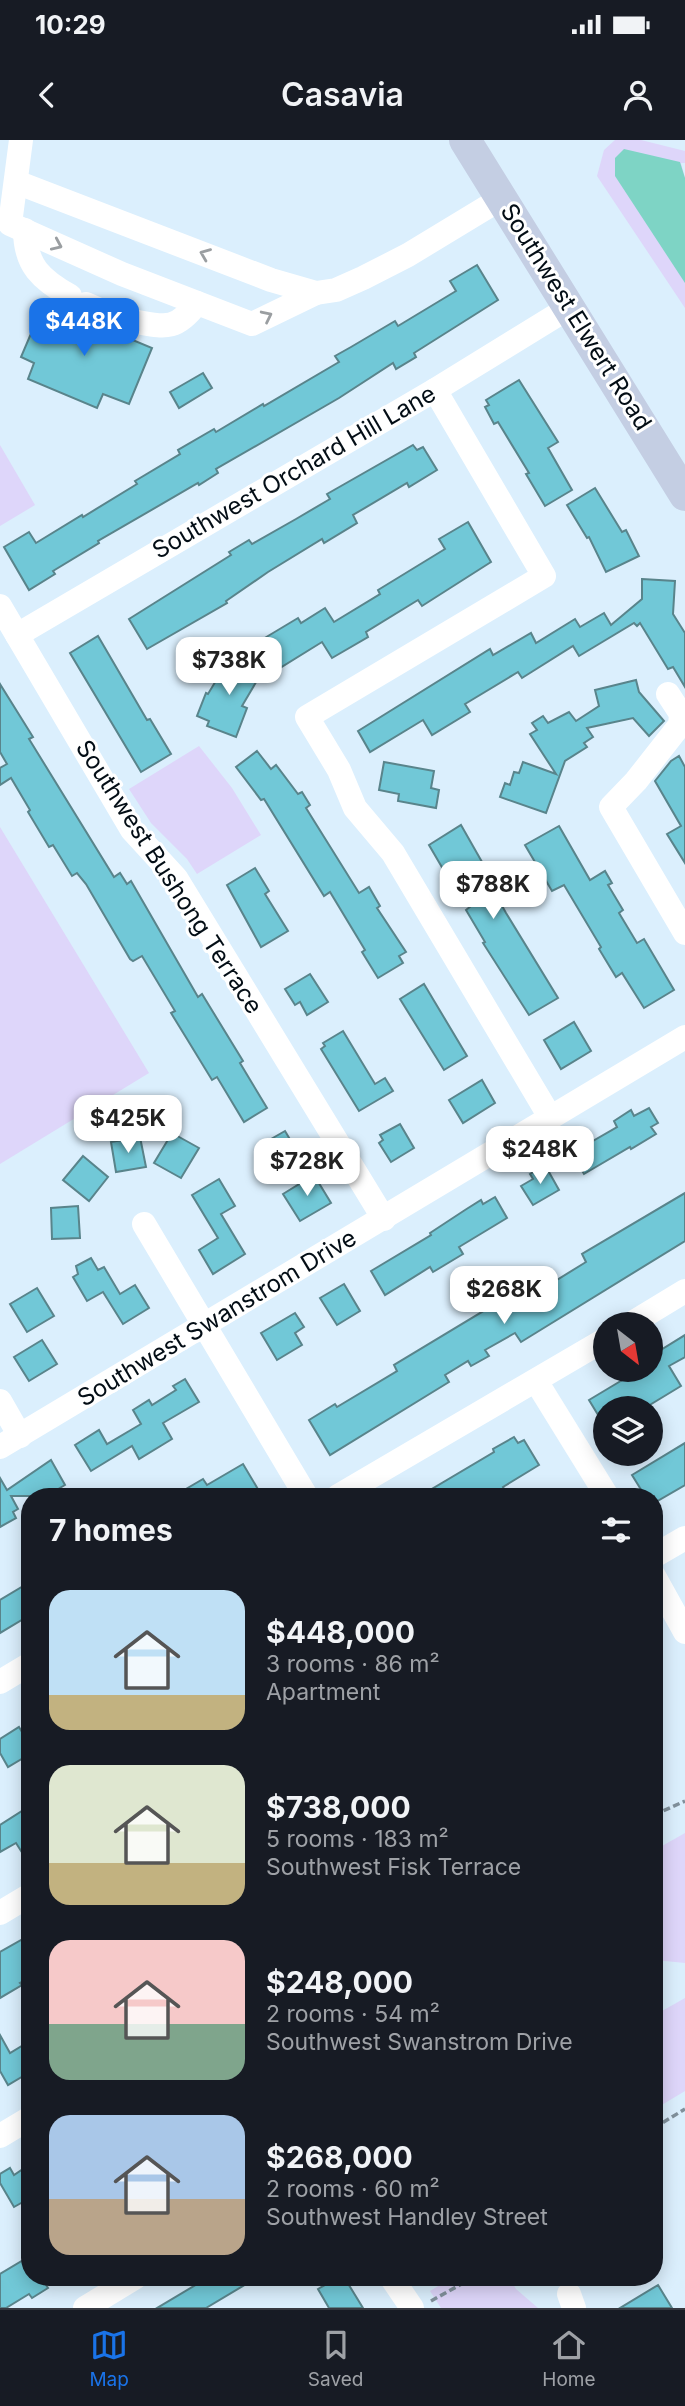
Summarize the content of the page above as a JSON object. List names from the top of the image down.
{
  "streets": {
    "main road": ["Southwest Elwert Road"],
    "street": ["Southwest Orchard Hill Lane", "Southwest Bushong Terrace", "Southwest Swanstrom Drive"]
  },
  "crossings": [
    ["Southwest Elwert Road", "Southwest Orchard Hill Lane"],
    ["Southwest Orchard Hill Lane", "Southwest Bushong Terrace"],
    ["Southwest Bushong Terrace", "Southwest Swanstrom Drive"]
  ],
  "north": "bottom right",
  "page": {
    "status": "10:29",
    "header": "Casavia",
    "price": [
      "$448K",
      "$738K",
      "$788K",
      "$425K",
      "$248K",
      "$728K",
      "$268K"
    ],
    "heading": "7 homes",
    "list": [
      {
        "name": "$448,000",
        "note": "3 rooms · 86 m² · Apartment"
      },
      {
        "name": "$738,000",
        "note": "5 rooms · 183 m² · Southwest Fisk Terrace"
      },
      {
        "name": "$248,000",
        "note": "2 rooms · 54 m² · Southwest Swanstrom Drive"
      },
      {
        "name": "$268,000",
        "note": "2 rooms · 60 m² · Southwest Handley Street"
      }
    ],
    "tabs": ["Map", "Saved", "Home"]
  }
}
